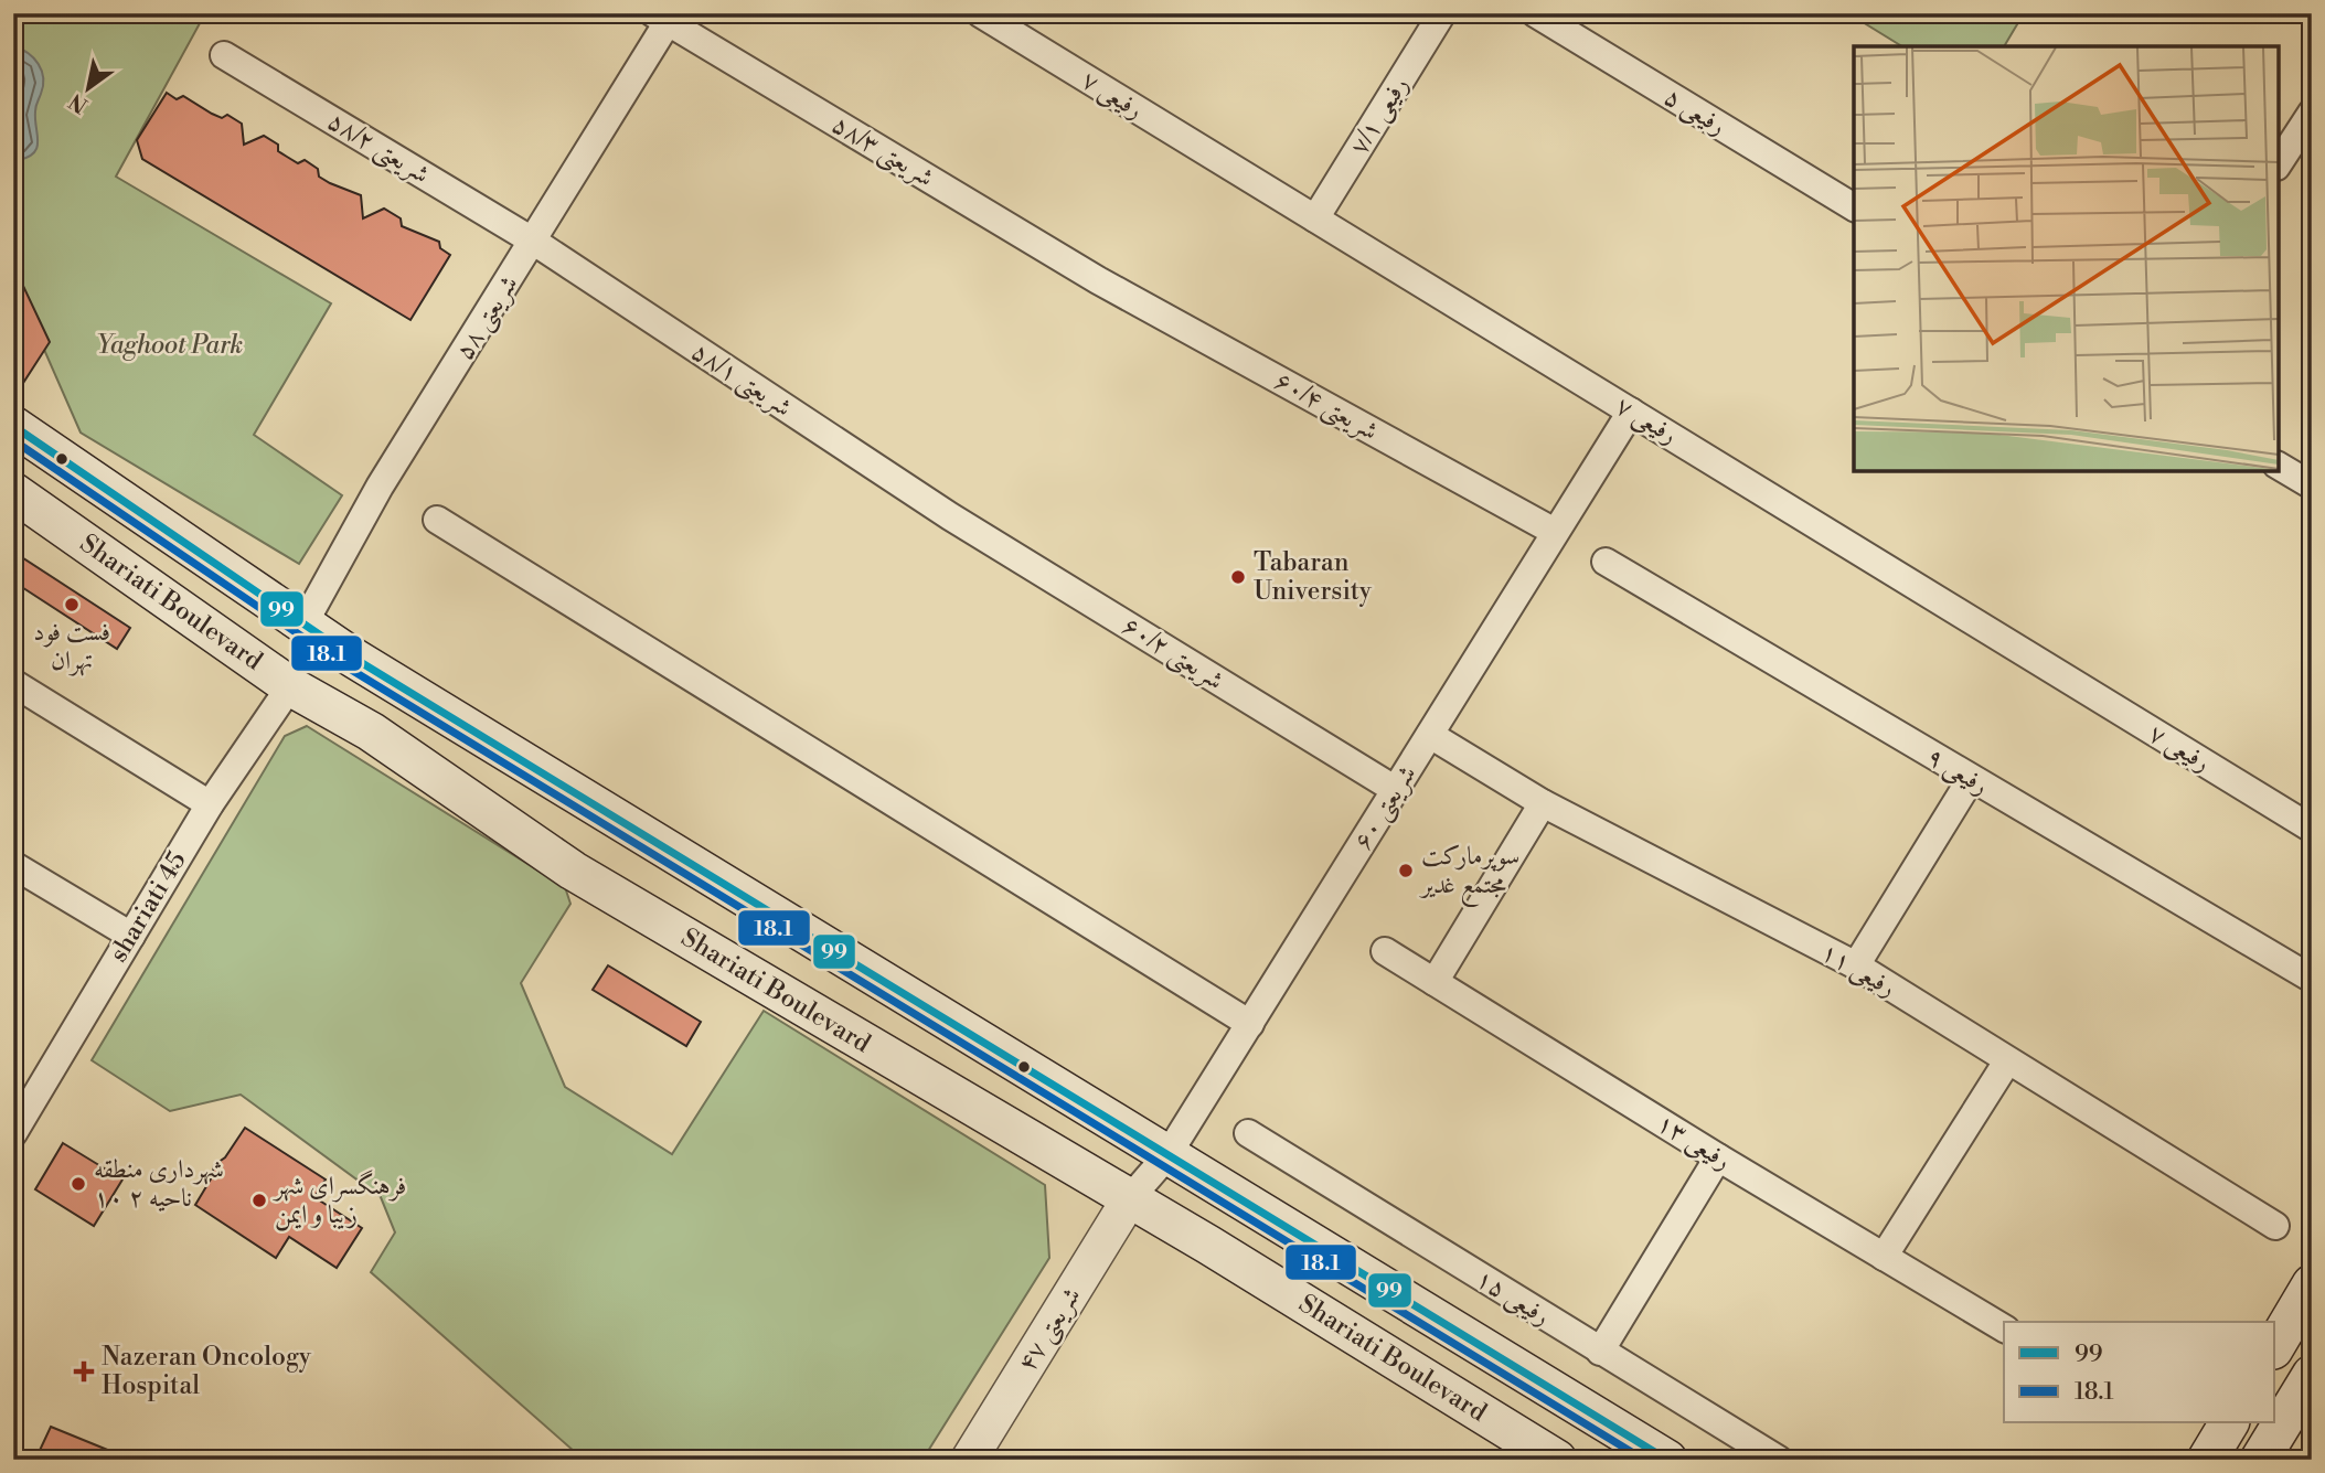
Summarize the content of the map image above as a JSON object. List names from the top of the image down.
{
  "streets": {
    "main road": ["Shariati Boulevard"],
    "street": [
      "رفیعی ۷",
      "رفیعی ۵",
      "رفیعی ۷/۱",
      "شریعتی ۵۸/۲",
      "شریعتی ۵۸/۳",
      "شریعتی ۵۸",
      "شریعتی ۵۸/۱",
      "شریعتی ۶۰/۴",
      "شریعتی ۶۰/۲",
      "رفیعی ۹",
      "شریعتی ۶۰",
      "shariati 45",
      "رفیعی ۱۱",
      "رفیعی ۱۳",
      "رفیعی ۱۵",
      "شریعتی ۴۷"
    ]
  },
  "crossings": [
    ["رفیعی ۷", "رفیعی ۷/۱"],
    ["رفیعی ۷", "شریعتی ۶۰"],
    ["شریعتی ۵۸/۲", "شریعتی ۵۸"],
    ["شریعتی ۵۸/۲", "شریعتی ۵۸/۱"],
    ["شریعتی ۵۸/۳", "شریعتی ۵۸"],
    ["شریعتی ۵۸/۳", "شریعتی ۶۰/۴"],
    ["شریعتی ۵۸", "شریعتی ۵۸/۱"],
    ["شریعتی ۵۸/۱", "شریعتی ۶۰/۲"],
    ["شریعتی ۶۰/۴", "شریعتی ۶۰"],
    ["Shariati Boulevard", "شریعتی ۶۰"],
    ["Shariati Boulevard", "shariati 45"],
    ["Shariati Boulevard", "شریعتی ۴۷"],
    ["شریعتی ۶۰/۲", "شریعتی ۶۰"],
    ["شریعتی ۶۰", "رفیعی ۱۱"],
    ["شریعتی ۶۰", "شریعتی ۴۷"]
  ],
  "parks": ["Yaghoot Park"],
  "places": {
    "other": [
      "Tabaran University",
      "فست فود تهران",
      "سوپرمارکت مجتمع غدیر",
      "شهرداری منطقه ۱۰ ناحیه ۲",
      "فرهنگسرای شهر زیبا و ایمن"
    ],
    "health": ["Nazeran Oncology Hospital"]
  },
  "lines": ["transit line 99", "transit line 18.1"],
  "legend": ["99", "18.1"],
  "north": "bottom left"
}
